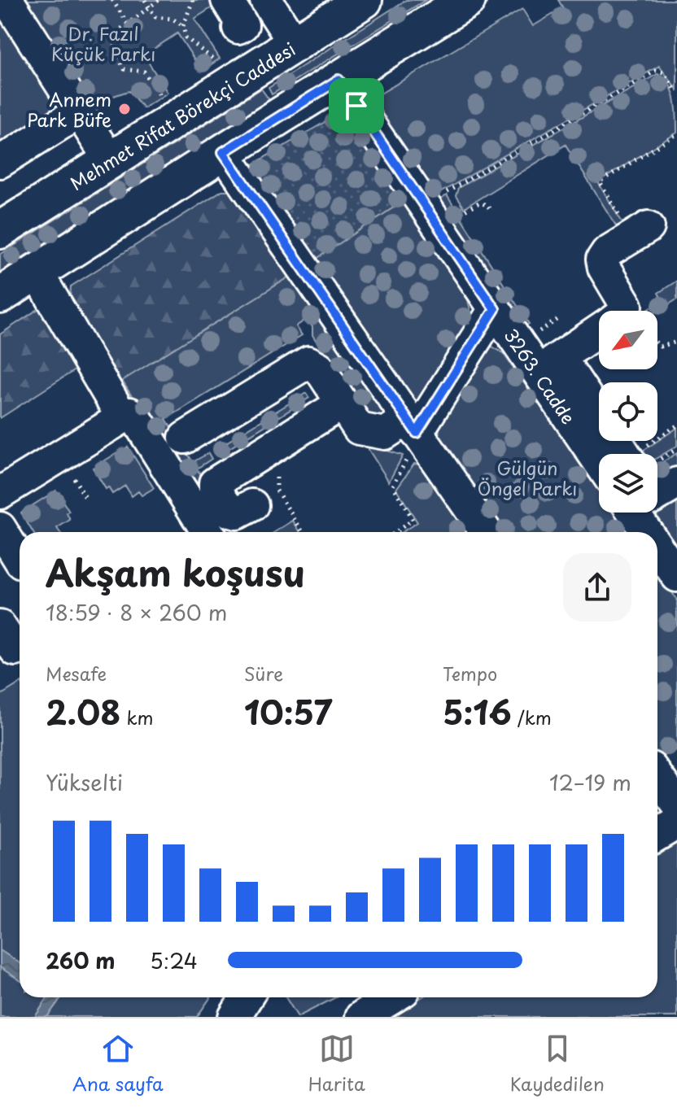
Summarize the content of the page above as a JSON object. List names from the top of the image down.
{
  "streets": {
    "main road": ["Mehmet Rifat Börekçi Caddesi"],
    "street": ["3263. Cadde"]
  },
  "parks": ["Dr. Fazıl Küçük Parkı", "Gülgün Öngel Parkı"],
  "places": ["Annem Park Büfe"],
  "north": "bottom left",
  "page": {
    "heading": ["Akşam koşusu", "18:59 · 8 × 260 m"],
    "stats": [
      ["Mesafe", "2.08 km"],
      ["Süre", "10:57"],
      ["Tempo", "5:16 /km"]
    ],
    "chart": ["Yükselti", "12–19 m"],
    "list": [
      {
        "name": "260 m",
        "note": "5:24"
      }
    ],
    "tabs": ["Ana sayfa", "Harita", "Kaydedilen"]
  }
}
